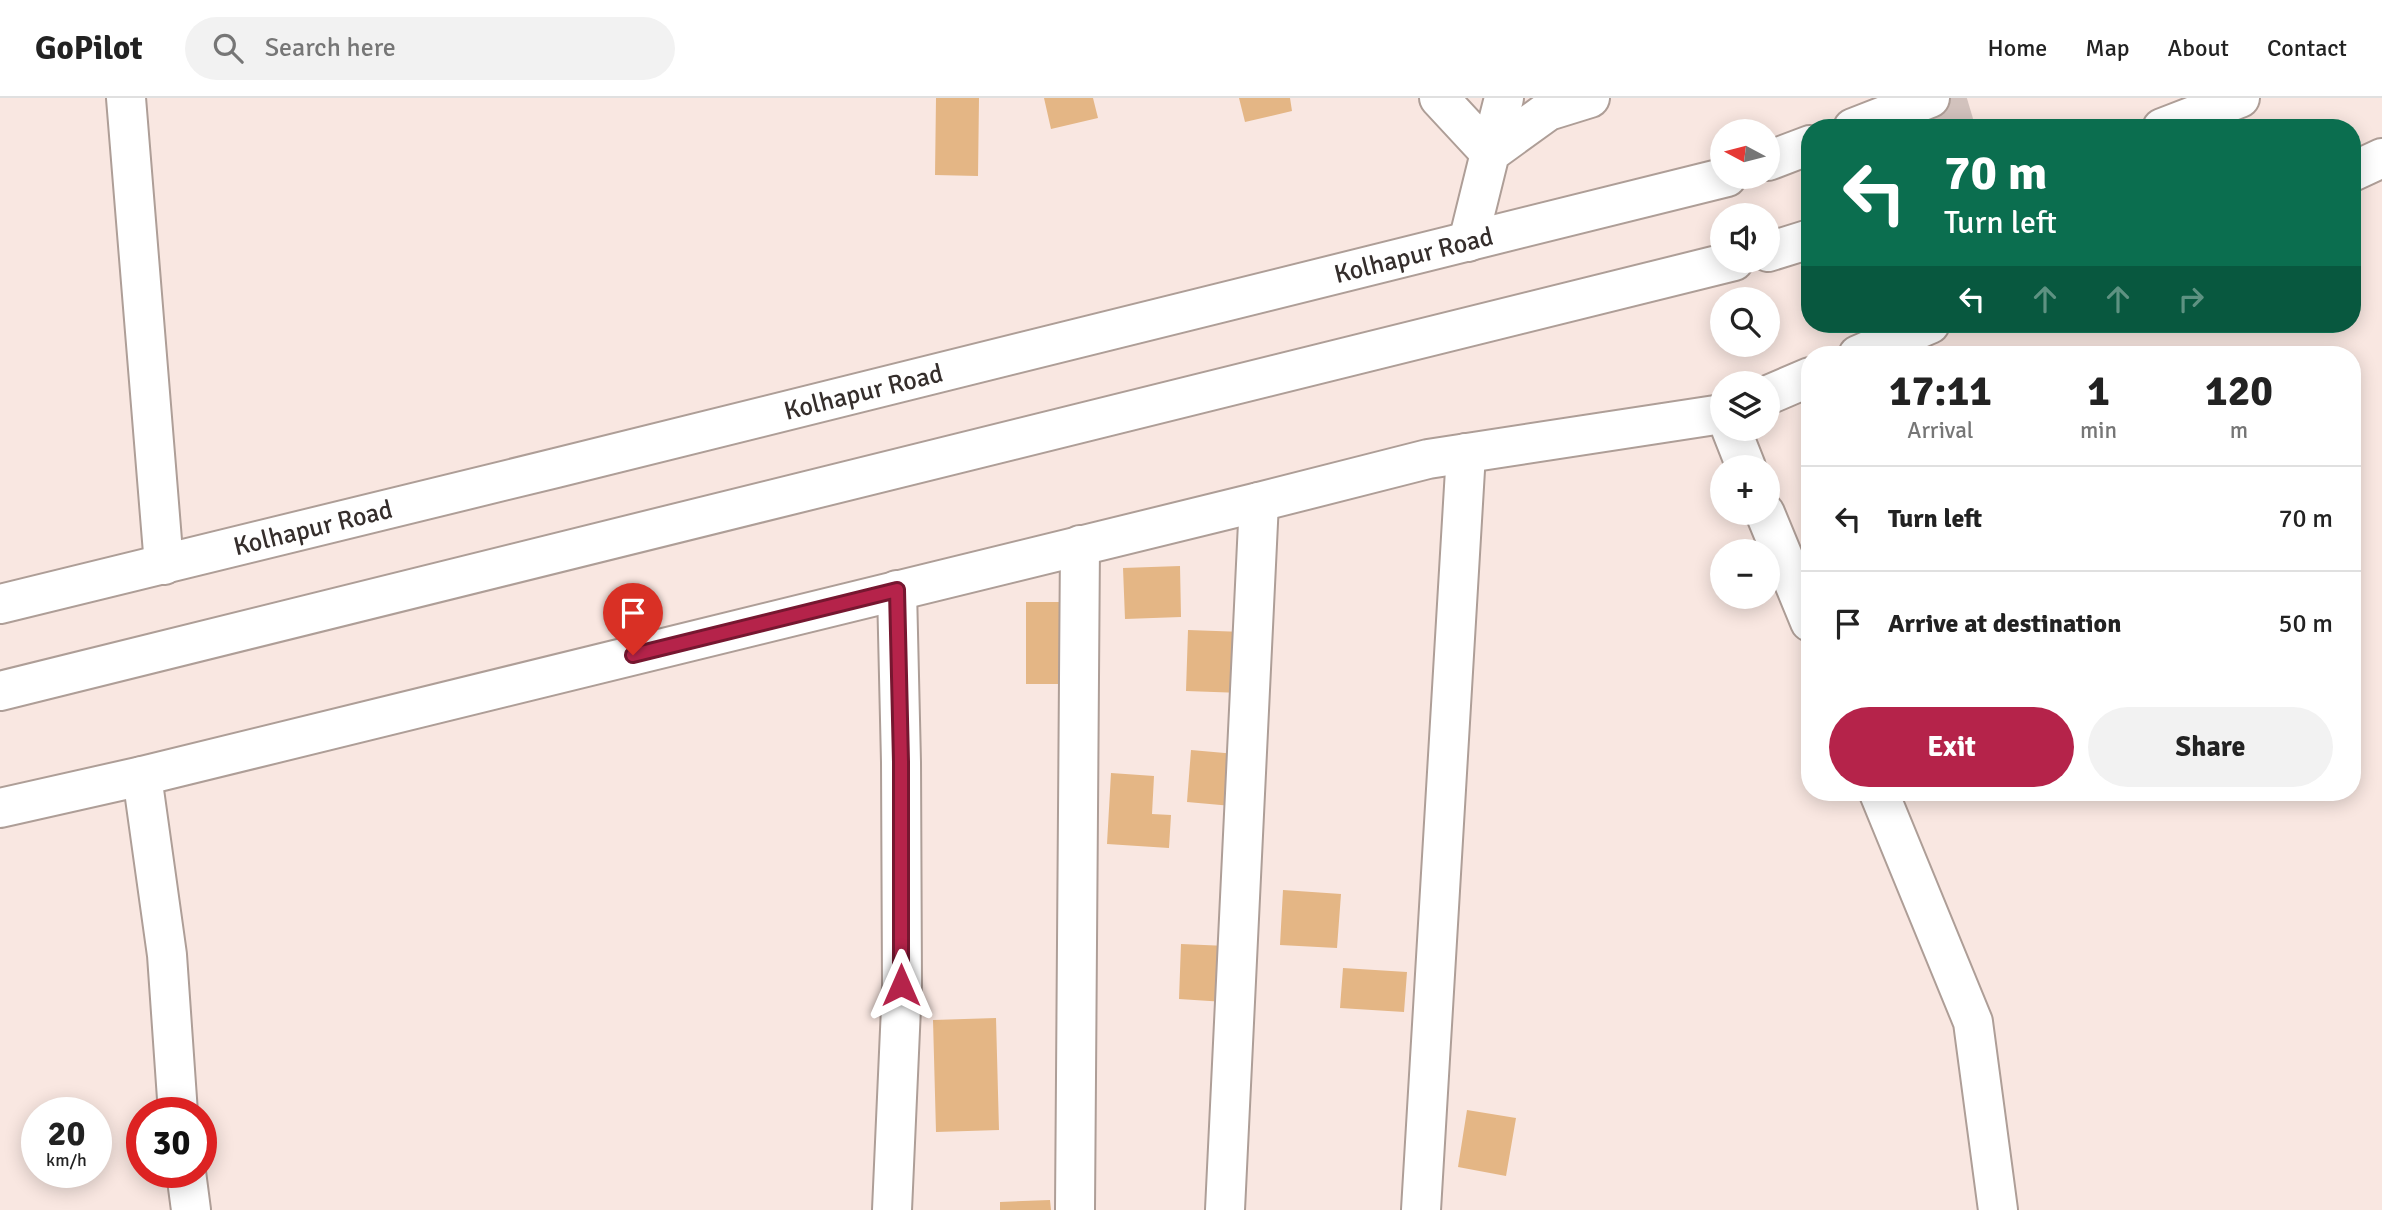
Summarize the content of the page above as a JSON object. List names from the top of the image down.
{
  "streets": {
    "main road": ["Kolhapur Road"]
  },
  "north": "left",
  "page": {
    "header": "GoPilot",
    "search": "Search here",
    "nav": [
      "Home",
      "Map",
      "About",
      "Contact"
    ],
    "map_buttons": ["+", "−"],
    "turn": ["70 m", "Turn left"],
    "eta": [
      "17:11",
      "Arrival",
      "1",
      "min",
      "120",
      "m"
    ],
    "list": [
      {
        "name": "Turn left",
        "value": "70 m"
      },
      {
        "name": "Arrive at destination",
        "value": "50 m"
      }
    ],
    "buttons": ["Exit", "Share"],
    "speed": "20 km/h",
    "limit": "30"
  }
}
